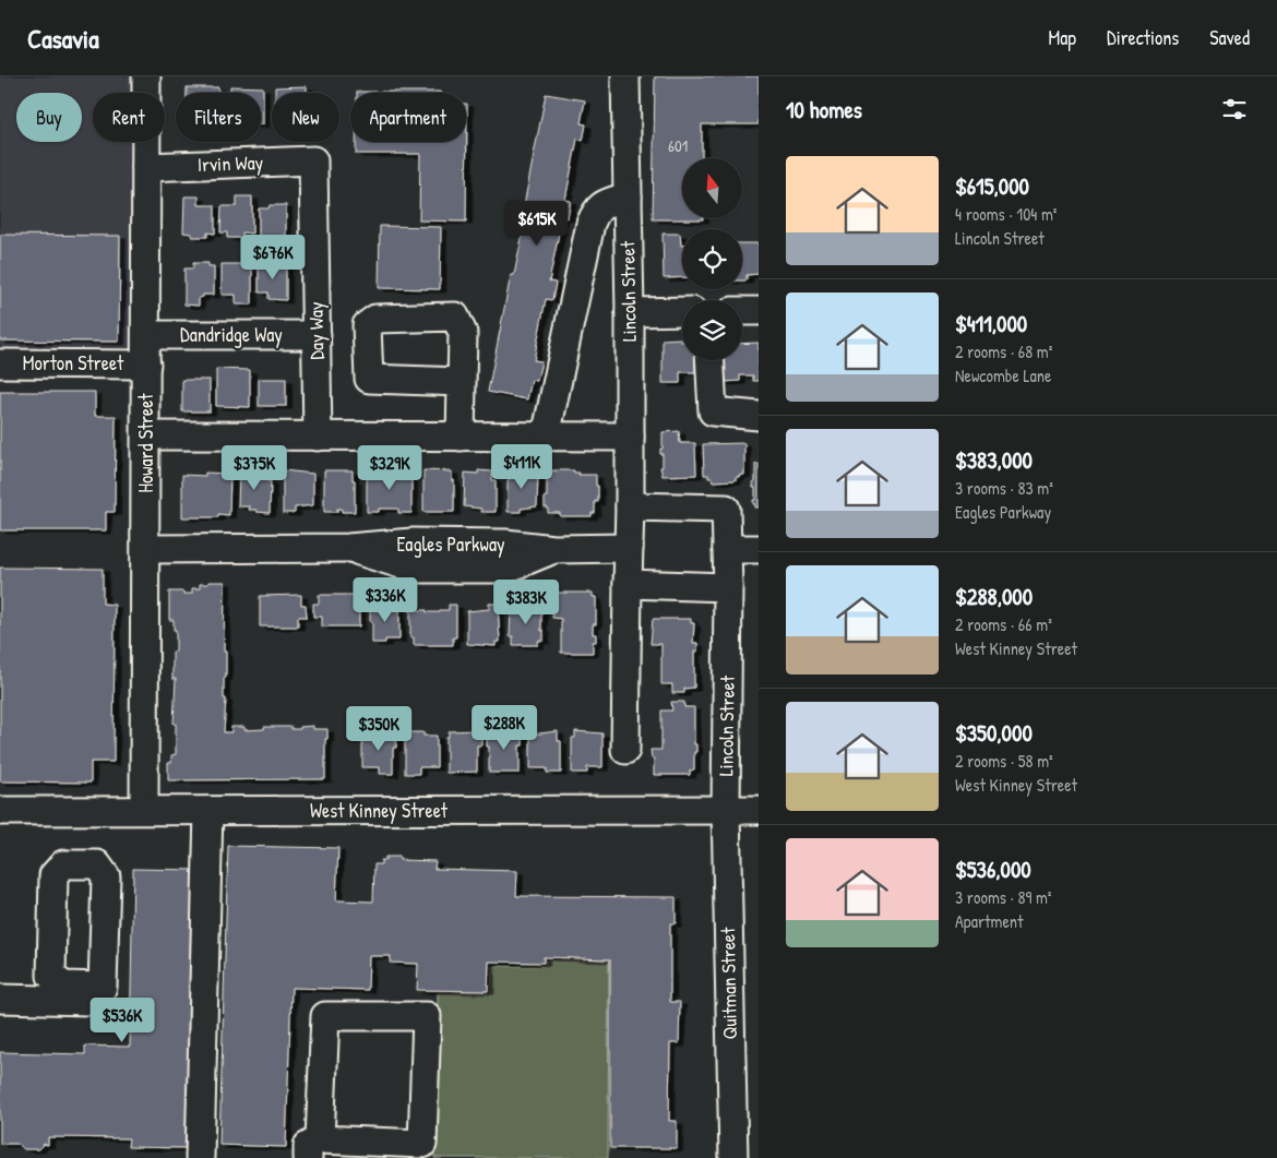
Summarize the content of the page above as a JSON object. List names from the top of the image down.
{
  "streets": {
    "street": [
      "Irvin Way",
      "Lincoln Street",
      "Day Way",
      "Dandridge Way",
      "Morton Street",
      "Howard Street",
      "Eagles Parkway",
      "West Kinney Street",
      "Quitman Street"
    ]
  },
  "crossings": [
    ["Irvin Way", "Day Way"],
    ["Irvin Way", "Howard Street"],
    ["Lincoln Street", "Eagles Parkway"],
    ["Lincoln Street", "West Kinney Street"],
    ["Lincoln Street", "Quitman Street"],
    ["Day Way", "Dandridge Way"],
    ["Dandridge Way", "Howard Street"],
    ["Morton Street", "Howard Street"],
    ["Howard Street", "Eagles Parkway"],
    ["Howard Street", "West Kinney Street"],
    ["West Kinney Street", "Quitman Street"]
  ],
  "house_numbers": ["601"],
  "north": "top",
  "page": {
    "header": "Casavia",
    "nav": ["Map", "Directions", "Saved"],
    "heading": "10 homes",
    "chip": [
      "Buy",
      "Rent",
      "Filters",
      "New",
      "Apartment"
    ],
    "list": [
      {
        "name": "$615,000",
        "note": "4 rooms · 104 m² · Lincoln Street"
      },
      {
        "name": "$411,000",
        "note": "2 rooms · 68 m² · Newcombe Lane"
      },
      {
        "name": "$383,000",
        "note": "3 rooms · 83 m² · Eagles Parkway"
      },
      {
        "name": "$288,000",
        "note": "2 rooms · 66 m² · West Kinney Street"
      },
      {
        "name": "$350,000",
        "note": "2 rooms · 58 m² · West Kinney Street"
      },
      {
        "name": "$536,000",
        "note": "3 rooms · 89 m² · Apartment"
      }
    ],
    "price": [
      "$615K",
      "$676K",
      "$411K",
      "$375K",
      "$329K",
      "$336K",
      "$383K",
      "$288K",
      "$350K",
      "$536K"
    ]
  }
}
